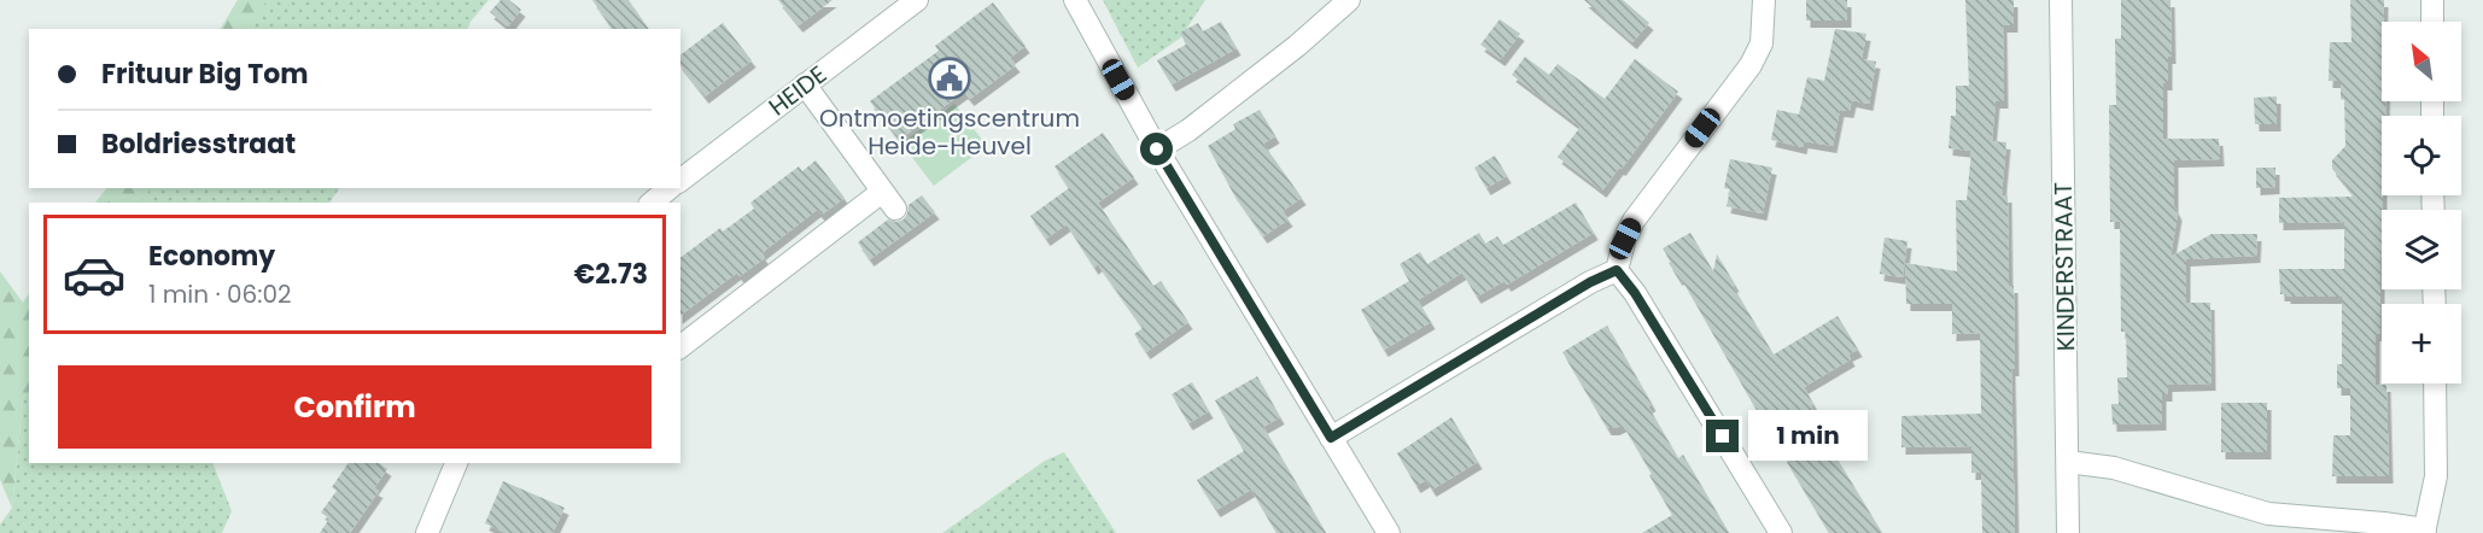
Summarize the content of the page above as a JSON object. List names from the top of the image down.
{
  "streets": {
    "street": ["HEIDE", "KINDERSTRAAT"]
  },
  "places": {
    "public building": ["Ontmoetingscentrum Heide-Heuvel"]
  },
  "north": "top left",
  "page": {
    "map_buttons": "+",
    "banner": ["Frituur Big Tom", "Boldriesstraat"],
    "list": [
      {
        "name": "Economy",
        "note": "1 min · 06:02",
        "value": "€2.73"
      }
    ],
    "buttons": "Confirm",
    "bubble": "1 min"
  }
}
